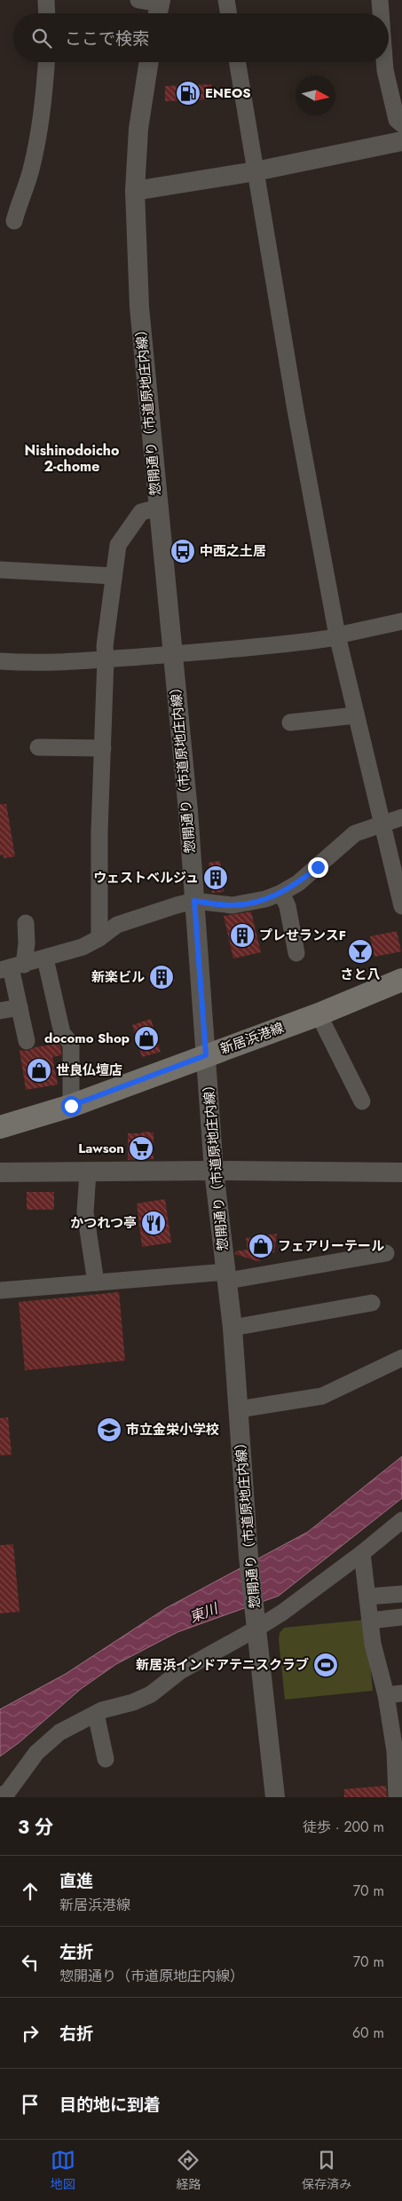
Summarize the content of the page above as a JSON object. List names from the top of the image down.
{
  "streets": {
    "main road": ["新居浜港線"],
    "street": ["惣開通り（市道原地庄内線）"]
  },
  "crossings": [
    ["惣開通り（市道原地庄内線）", "新居浜港線"]
  ],
  "districts": ["Nishinodoicho 2-chome"],
  "water": ["東川"],
  "places": {
    "fuel station": ["ENEOS"],
    "bus stop": ["中西之土居"],
    "building": ["ウェストベルジュ", "プレせランスF", "新楽ビル"],
    "bar": ["さと八"],
    "shop": ["docomo Shop", "世良仏壇店", "フェアリーテール"],
    "supermarket": ["Lawson"],
    "restaurant": ["かつれつ亭"],
    "school or university": ["市立金栄小学校"],
    "sports": ["新居浜インドアテニスクラブ"]
  },
  "north": "right",
  "page": {
    "search": "ここで検索",
    "heading": ["3 分", "徒歩 · 200 m"],
    "list": [
      ["直進", "新居浜港線", "70 m"],
      ["左折", "惣開通り（市道原地庄内線）", "70 m"],
      ["右折", "60 m"],
      "目的地に到着"
    ],
    "nav": ["地図", "経路", "保存済み"]
  }
}
